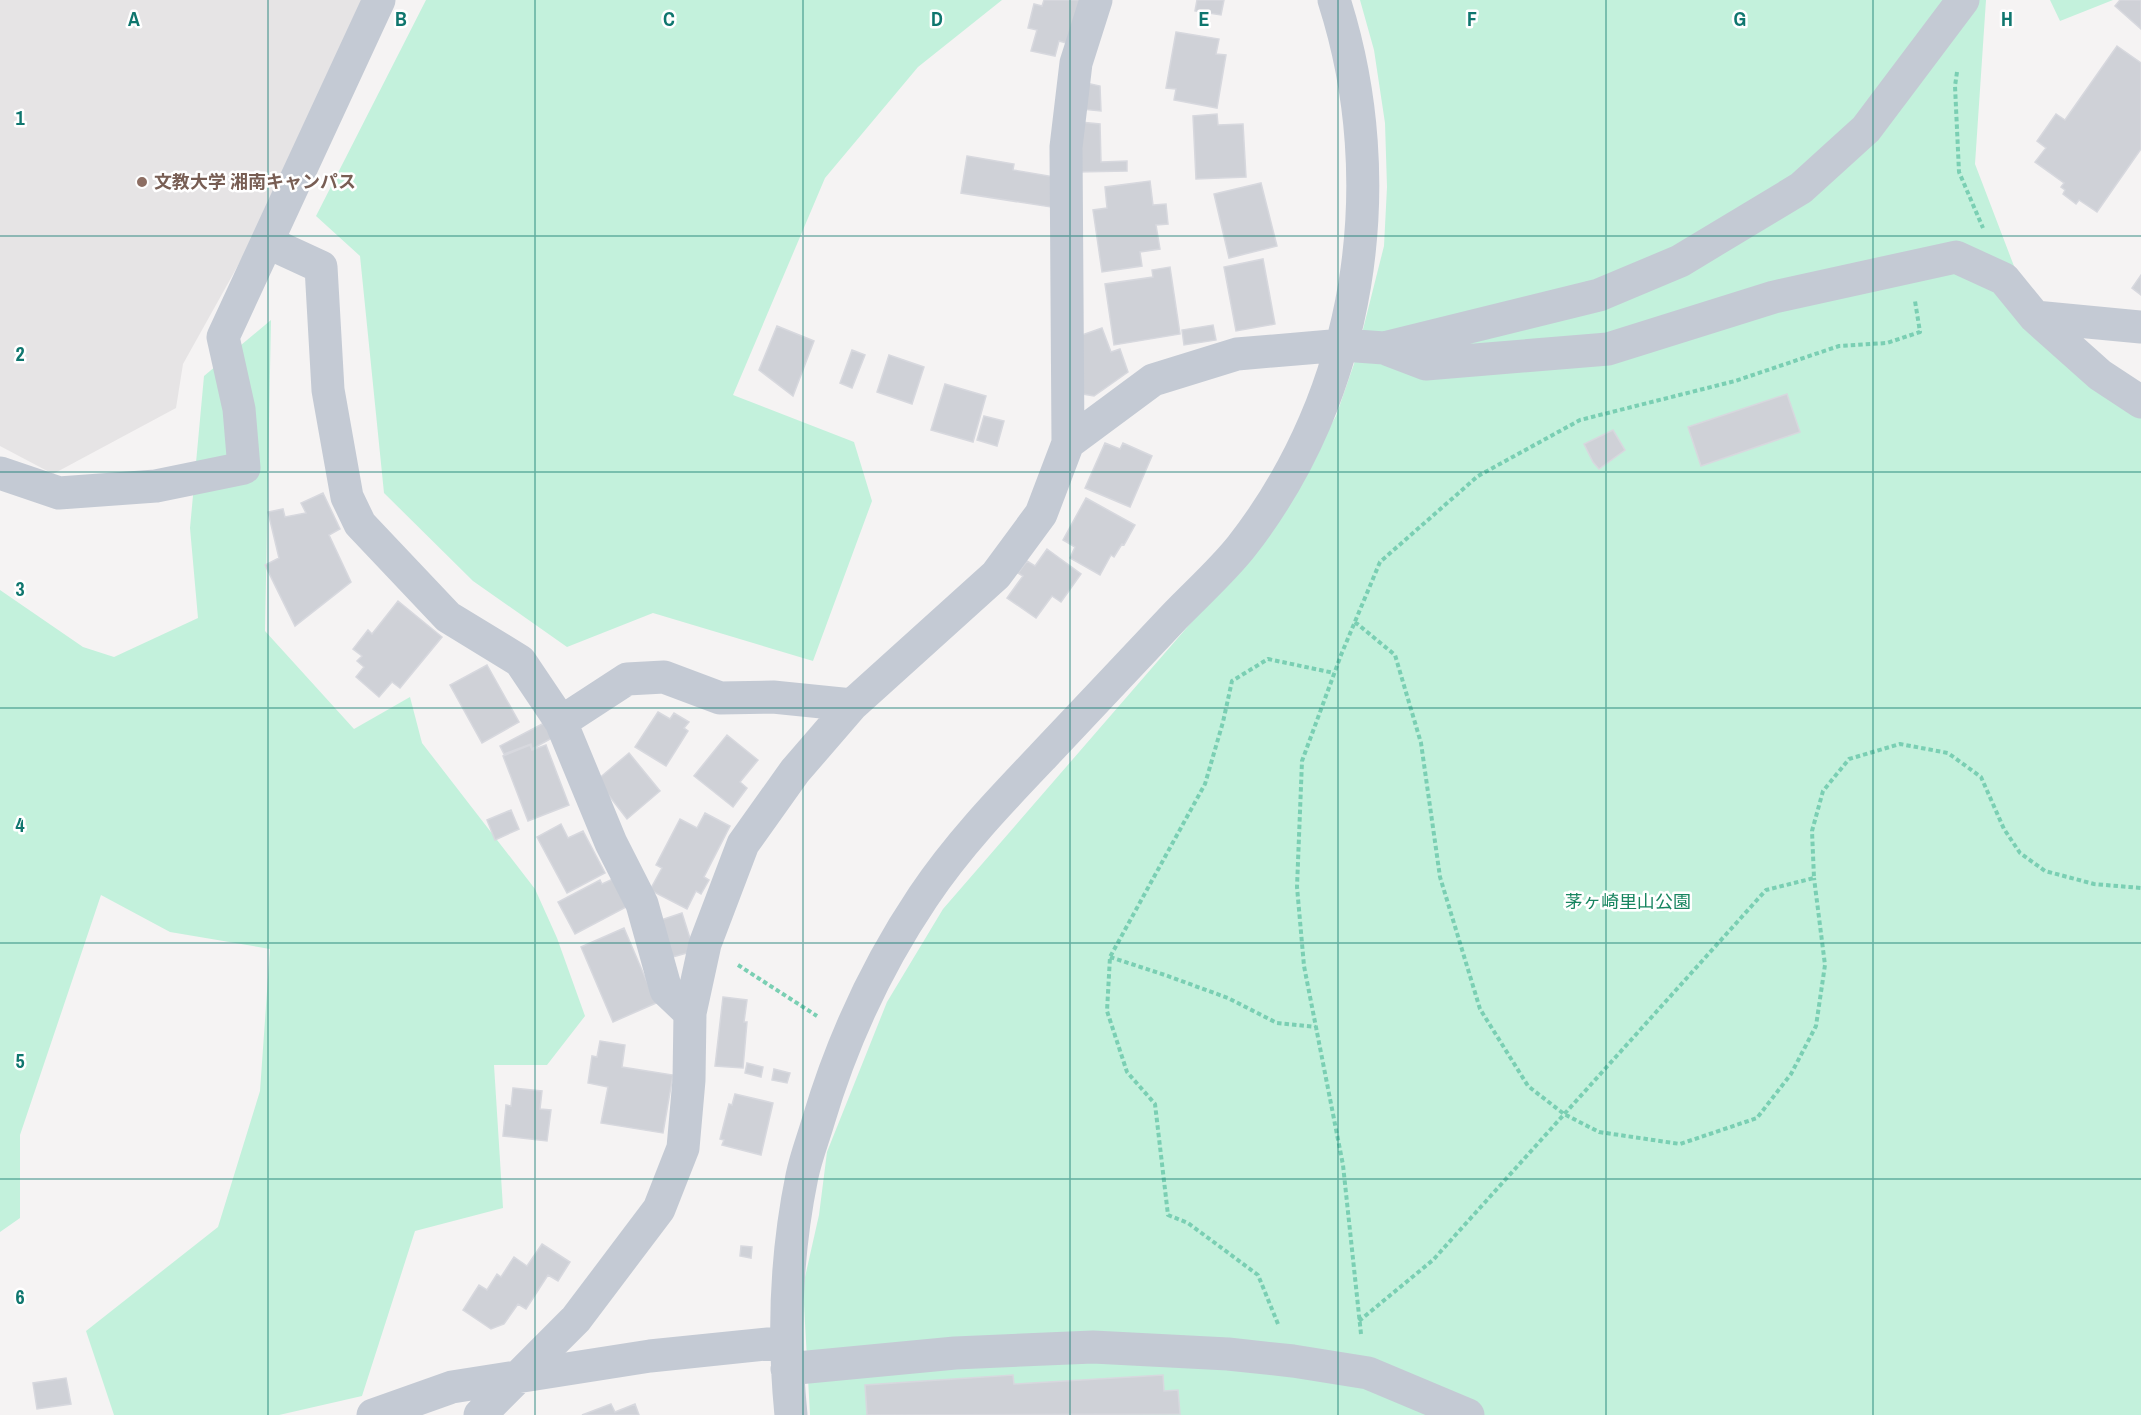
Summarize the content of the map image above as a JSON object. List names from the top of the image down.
{
  "parks": ["茅ヶ崎里山公園"],
  "places": ["文教大学 湘南キャンパス"],
  "grid": {
    "columns": [
      "A",
      "B",
      "C",
      "D",
      "E",
      "F",
      "G",
      "H"
    ],
    "rows": [
      "1",
      "2",
      "3",
      "4",
      "5",
      "6"
    ]
  }
}
